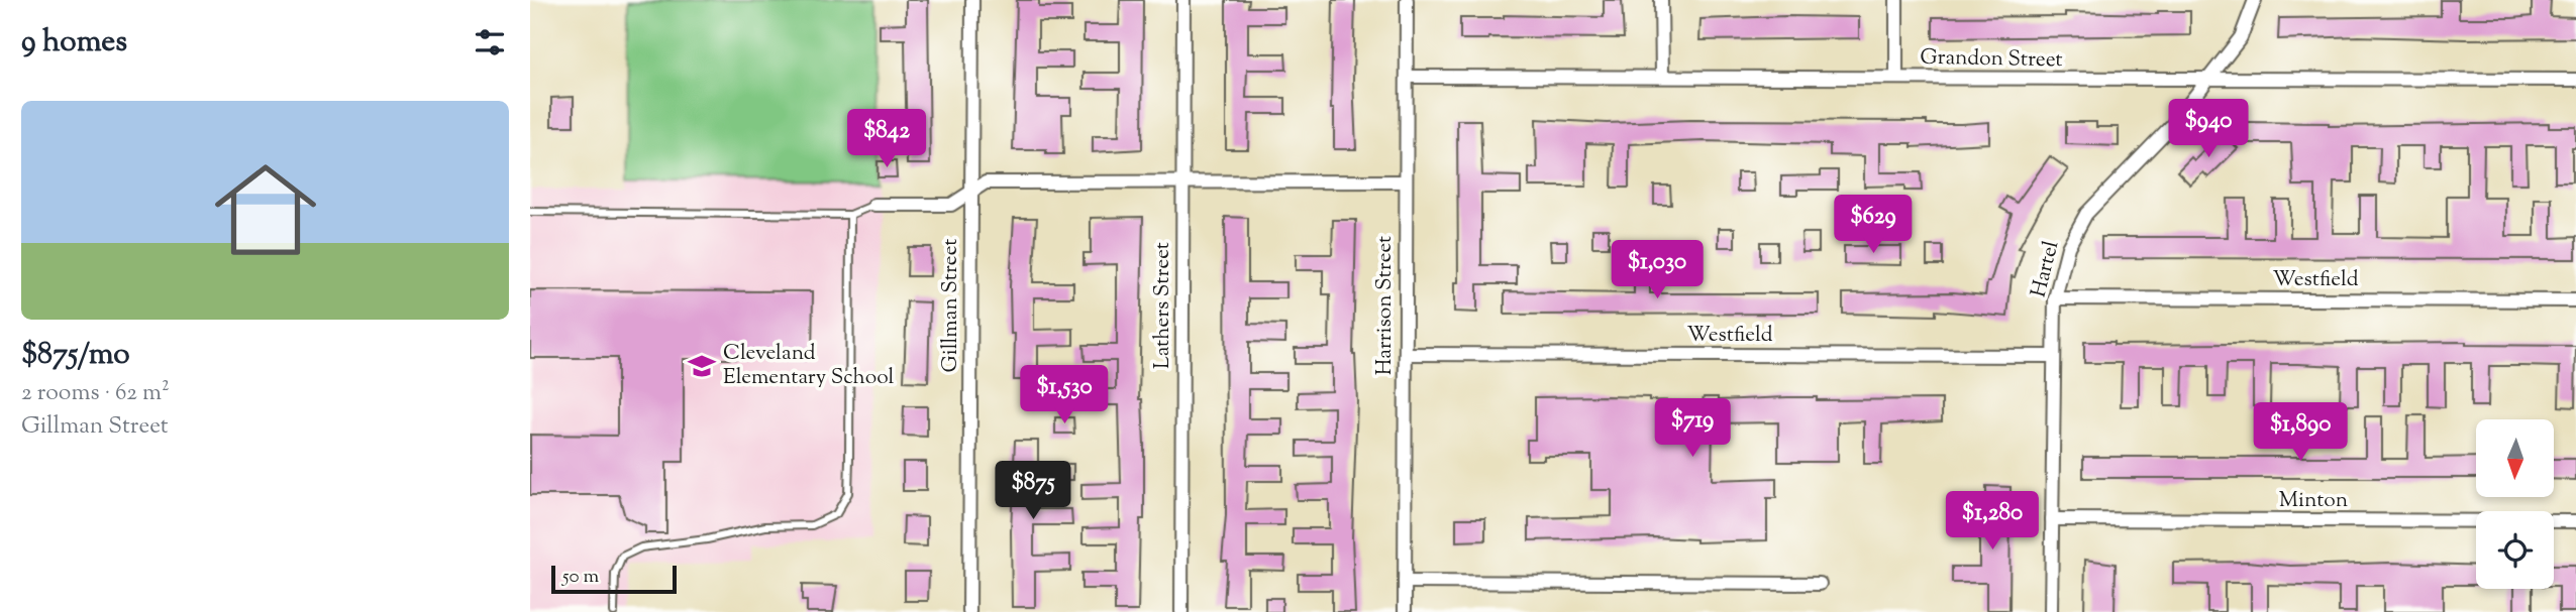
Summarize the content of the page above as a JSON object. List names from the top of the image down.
{
  "streets": {
    "street": [
      "Grandon Street",
      "Hartel",
      "Westfield",
      "Gillman Street",
      "Lathers Street",
      "Harrison Street",
      "Minton"
    ]
  },
  "crossings": [
    ["Grandon Street", "Hartel"],
    ["Grandon Street", "Harrison Street"],
    ["Hartel", "Westfield"],
    ["Hartel", "Minton"],
    ["Westfield", "Harrison Street"]
  ],
  "places": {
    "school or university": ["Cleveland Elementary School"]
  },
  "scale_bar": "50 m",
  "north": "bottom",
  "page": {
    "heading": "9 homes",
    "list": [
      {
        "name": "$875/mo",
        "note": "2 rooms · 62 m² · Gillman Street"
      }
    ],
    "price": [
      "$940",
      "$842",
      "$629",
      "$1,030",
      "$1,530",
      "$719",
      "$1,890",
      "$875",
      "$1,280"
    ],
    "scale": "50 m"
  }
}
